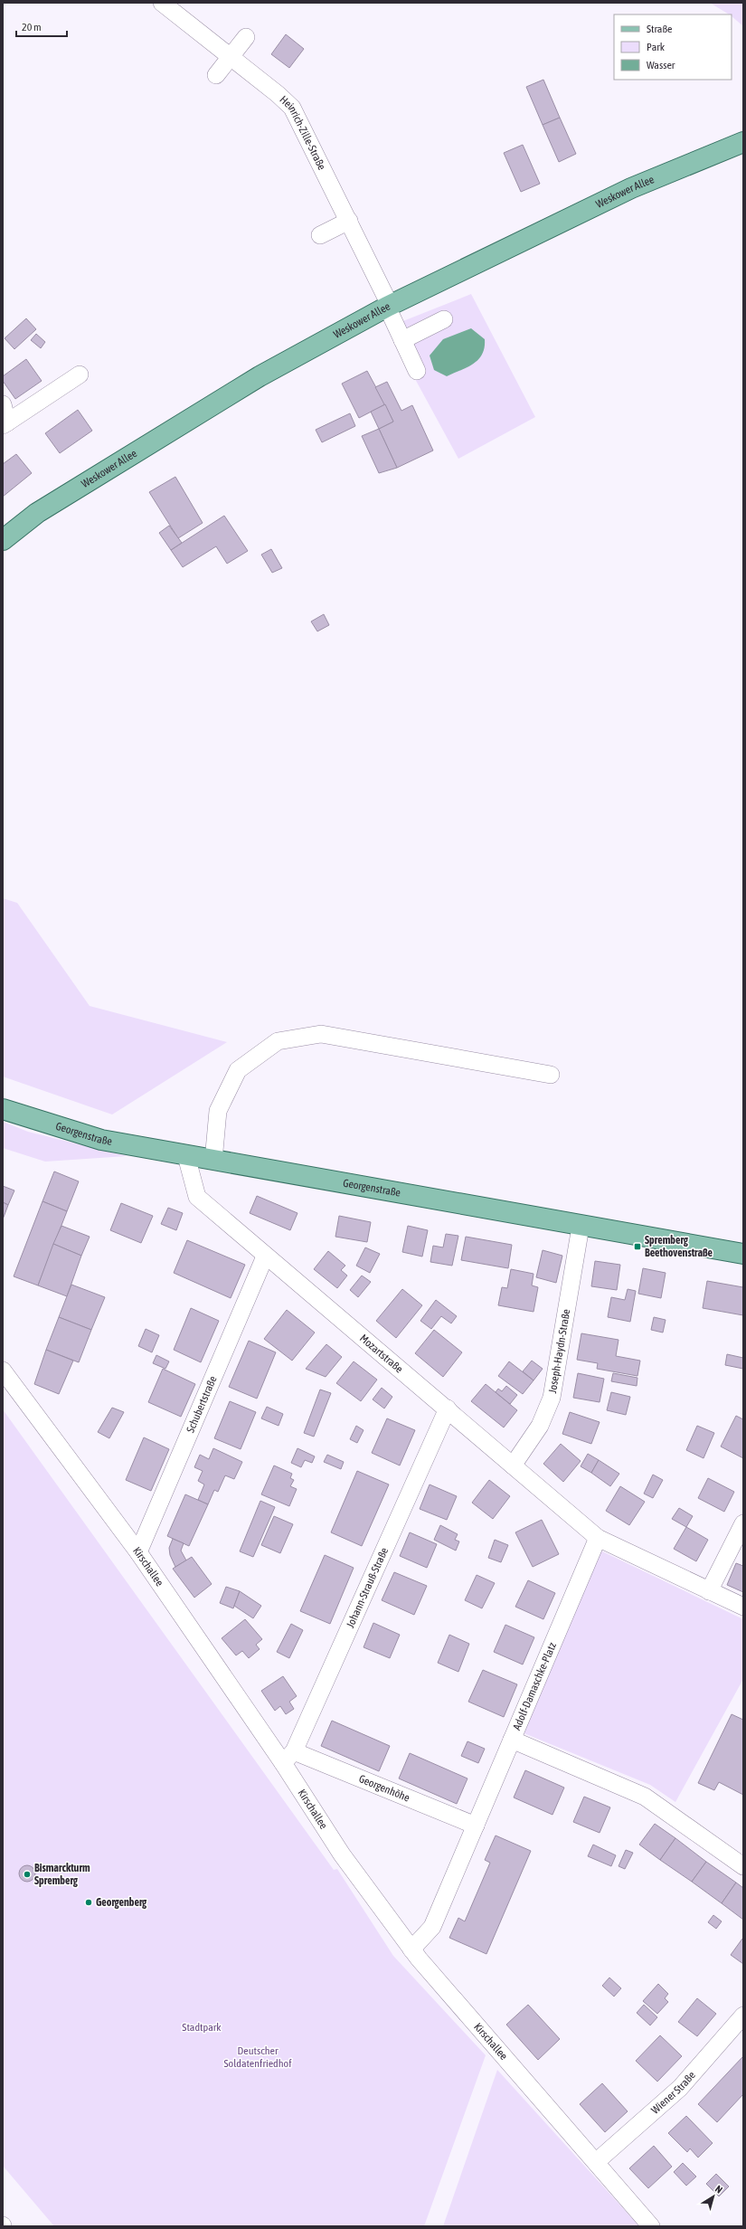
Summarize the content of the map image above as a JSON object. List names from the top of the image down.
{
  "streets": {
    "main road": ["Weskower Allee", "Georgenstraße"],
    "street": [
      "Heinrich-Zille-Straße",
      "Joseph-Haydn-Straße",
      "Mozartstraße",
      "Schubertstraße",
      "Kirschallee",
      "Johann-Strauß-Straße",
      "Adolf-Damaschke-Platz",
      "Georgenhöhe",
      "Wiener Straße"
    ]
  },
  "crossings": [
    ["Heinrich-Zille-Straße", "Weskower Allee"],
    ["Georgenstraße", "Joseph-Haydn-Straße"],
    ["Georgenstraße", "Mozartstraße"],
    ["Joseph-Haydn-Straße", "Mozartstraße"],
    ["Mozartstraße", "Schubertstraße"],
    ["Mozartstraße", "Johann-Strauß-Straße"],
    ["Mozartstraße", "Adolf-Damaschke-Platz"],
    ["Schubertstraße", "Kirschallee"],
    ["Kirschallee", "Johann-Strauß-Straße"],
    ["Kirschallee", "Georgenhöhe"],
    ["Kirschallee", "Wiener Straße"],
    ["Johann-Strauß-Straße", "Georgenhöhe"]
  ],
  "parks": ["Stadtpark", "Deutscher Soldatenfriedhof"],
  "places": {
    "transit": ["Spremberg Beethovenstraße"],
    "other": ["Bismarckturm Spremberg", "Georgenberg"]
  },
  "legend": ["Straße", "Park", "Wasser"],
  "scale_bar": "20 m",
  "north": "top right"
}
